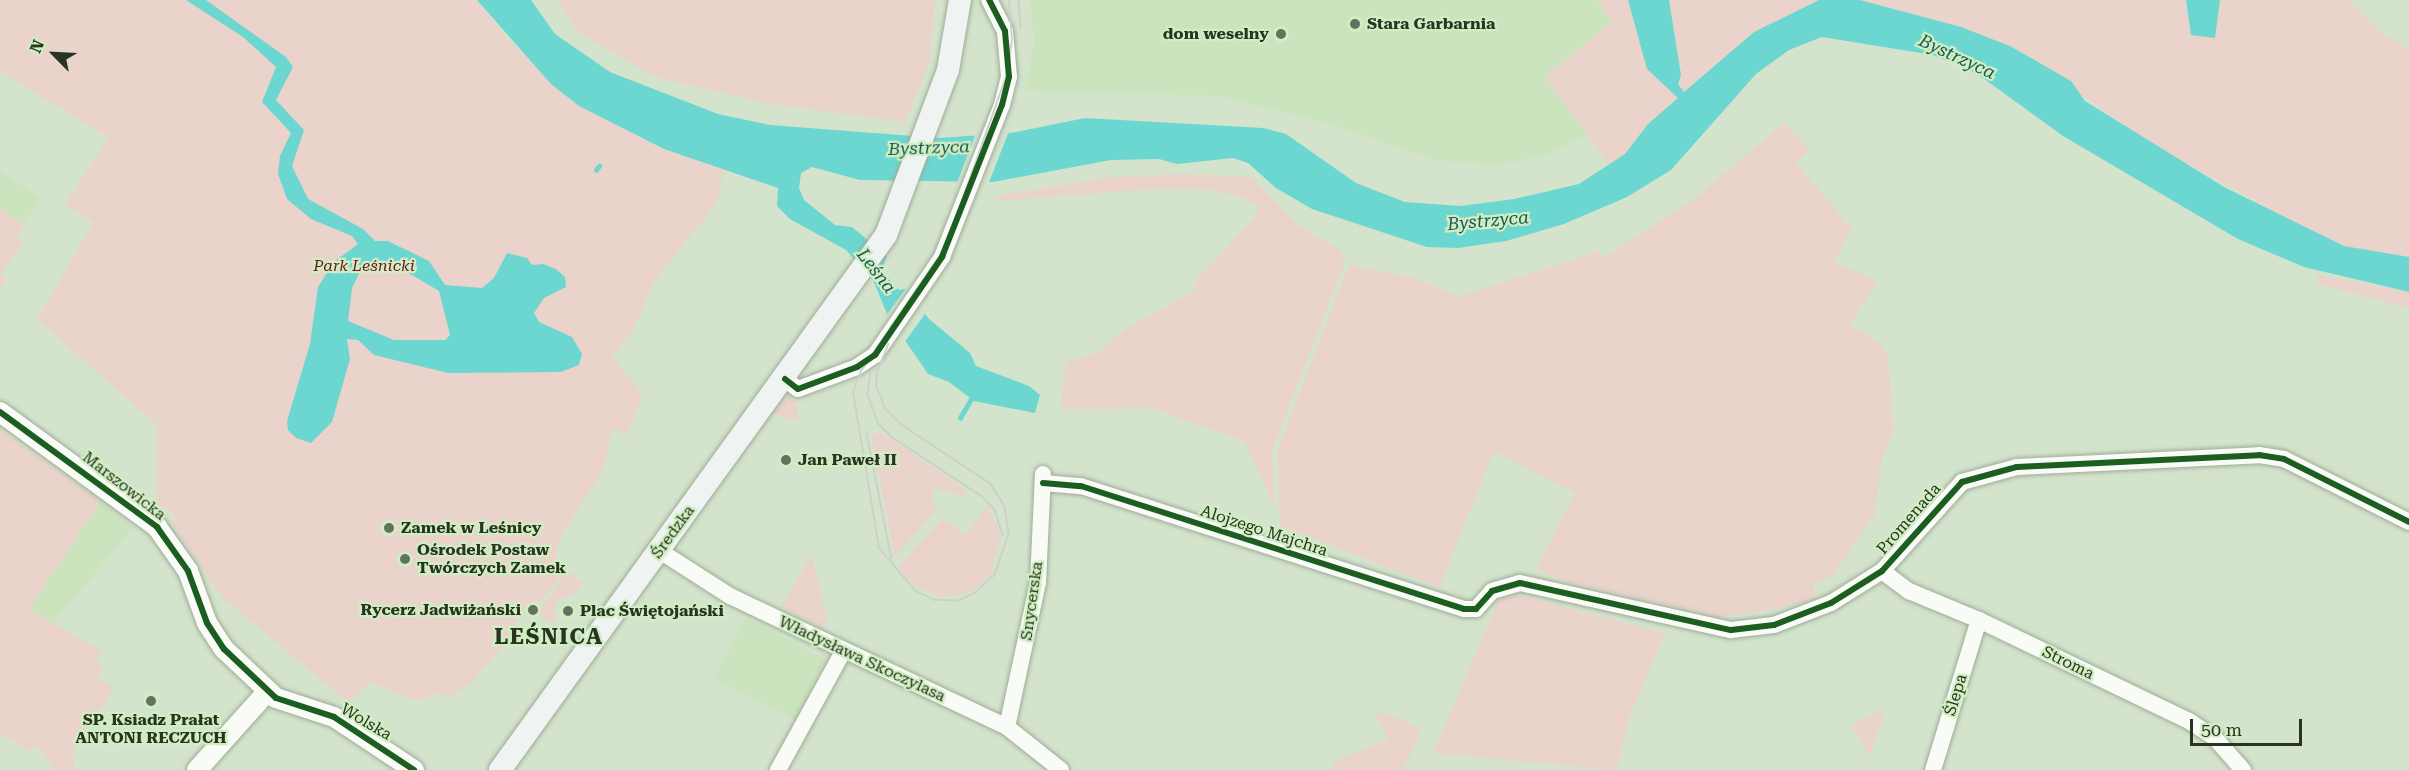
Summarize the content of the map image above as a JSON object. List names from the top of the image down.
{
  "streets": {
    "main road": ["Średzka"],
    "street": [
      "Marszowicka",
      "Promenada",
      "Alojzego Majchra",
      "Snycerska",
      "Władysława Skoczylasa",
      "Stroma",
      "Ślepa",
      "Wolska"
    ]
  },
  "crossings": [
    ["Marszowicka", "Wolska"],
    ["Promenada", "Alojzego Majchra"],
    ["Promenada", "Stroma"],
    ["Alojzego Majchra", "Snycerska"],
    ["Średzka", "Władysława Skoczylasa"],
    ["Snycerska", "Władysława Skoczylasa"],
    ["Stroma", "Ślepa"]
  ],
  "districts": ["LEŚNICA"],
  "water": ["Bystrzyca", "Leśna"],
  "parks": ["Park Leśnicki"],
  "places": [
    "Stara Garbarnia",
    "dom weselny",
    "Jan Paweł II",
    "Zamek w Leśnicy",
    "Ośrodek Postaw Twórczych Zamek",
    "Rycerz Jadwiżański",
    "Plac Świętojański",
    "SP. Ksiadz Prałat ANTONI RECZUCH"
  ],
  "scale_bar": "50 m",
  "north": "top left"
}
